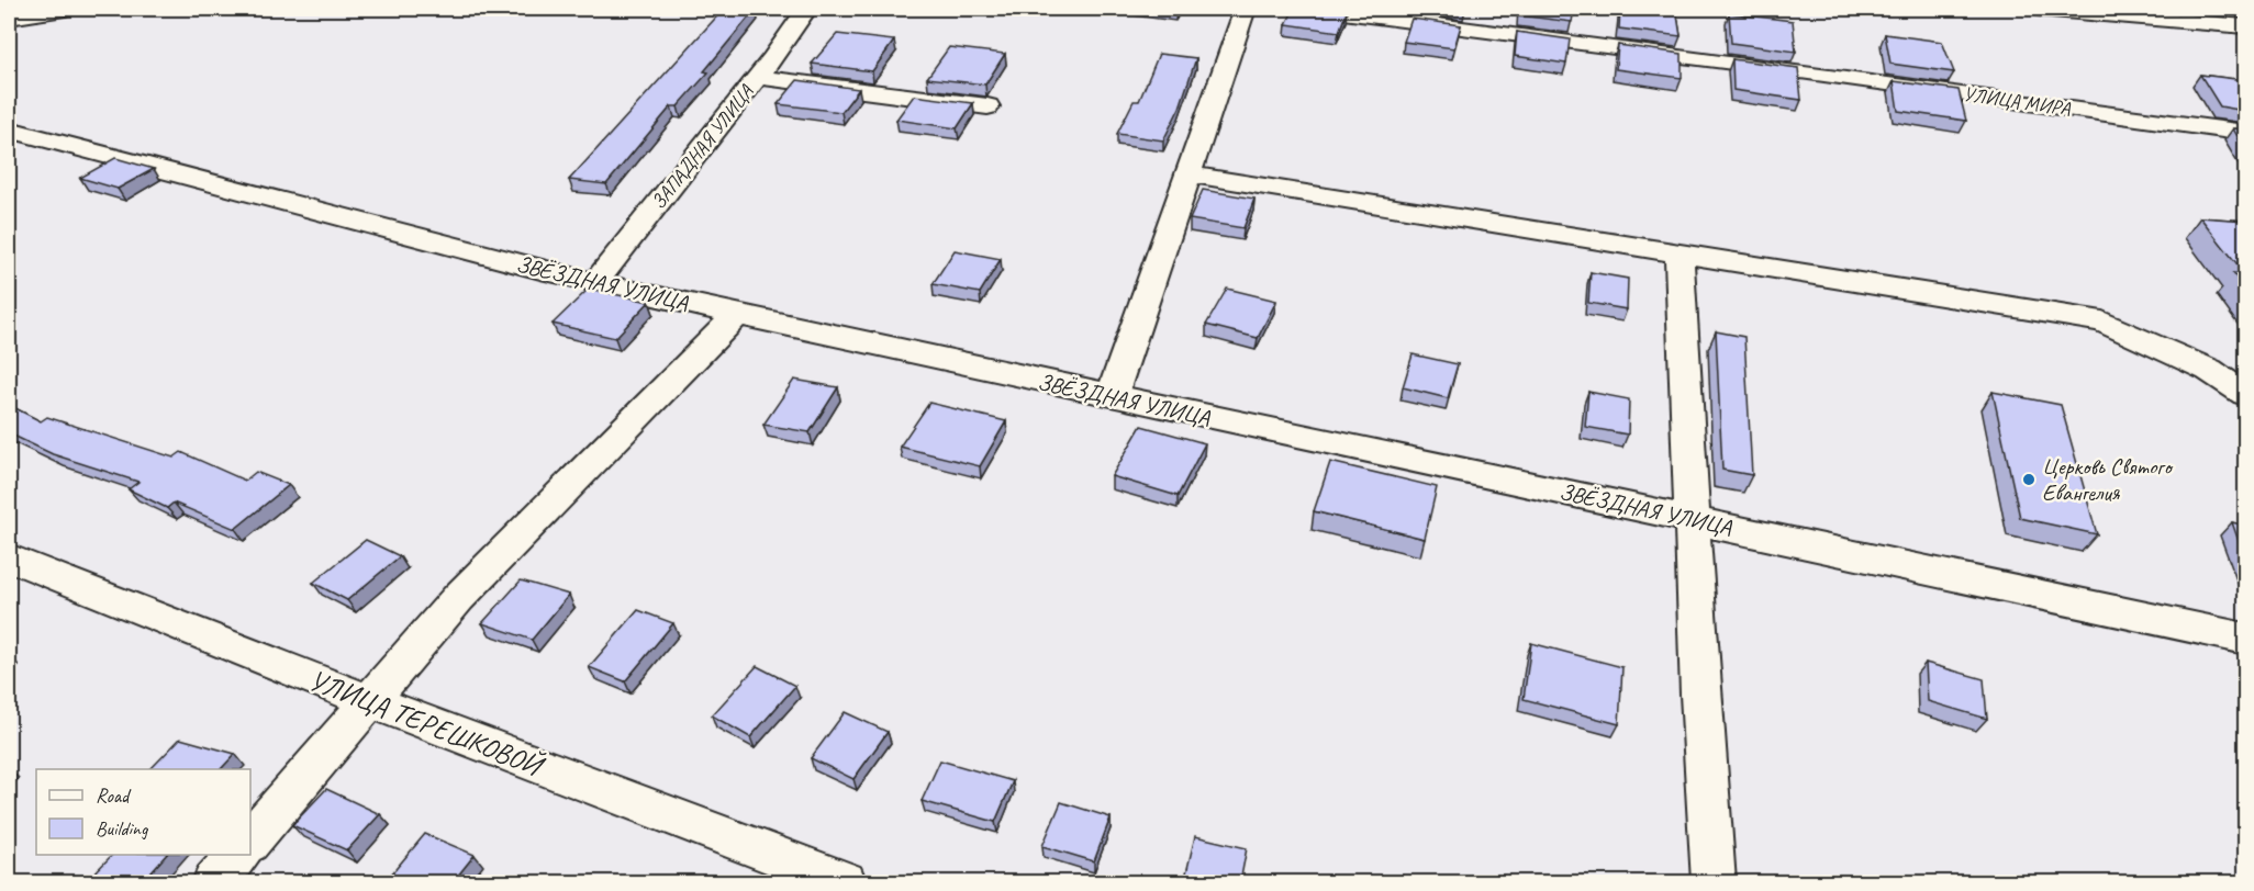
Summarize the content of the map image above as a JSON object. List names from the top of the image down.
{
  "streets": {
    "street": [
      "УЛИЦА МИРА",
      "ЗАПАДНАЯ УЛИЦА",
      "ЗВЁЗДНАЯ УЛИЦА",
      "УЛИЦА ТЕРЕШКОВОЙ"
    ]
  },
  "crossings": [
    ["ЗАПАДНАЯ УЛИЦА", "ЗВЁЗДНАЯ УЛИЦА"]
  ],
  "places": ["Церковь Святого Евангелия"],
  "legend": ["Road", "Building"]
}
